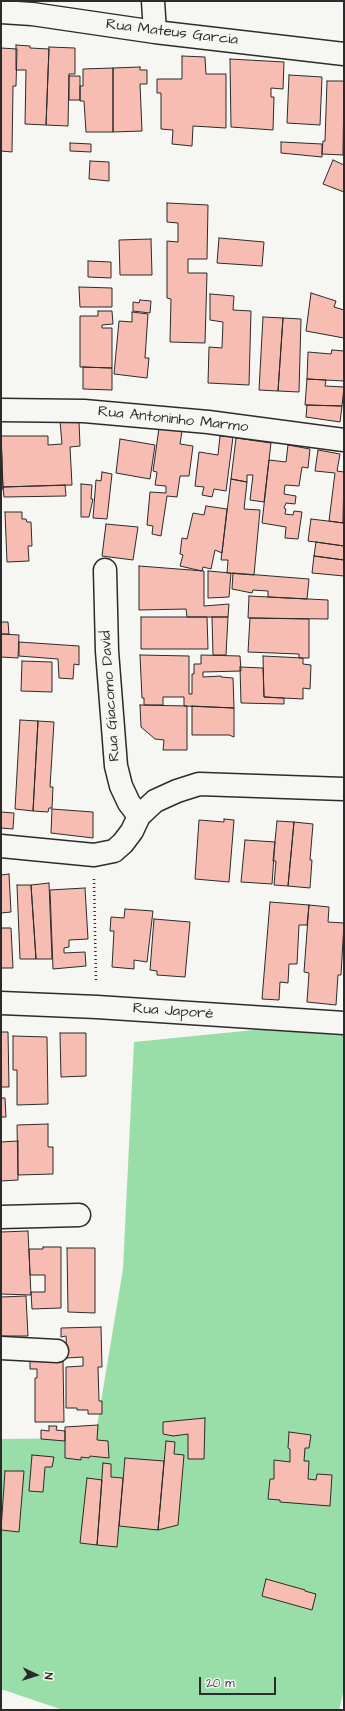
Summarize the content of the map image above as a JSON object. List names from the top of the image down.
{
  "streets": {
    "street": [
      "Rua Mateus Garcia",
      "Rua Antoninho Marmo",
      "Rua Giacomo David",
      "Rua Japoré"
    ]
  },
  "scale_bar": "20 m",
  "north": "right"
}
